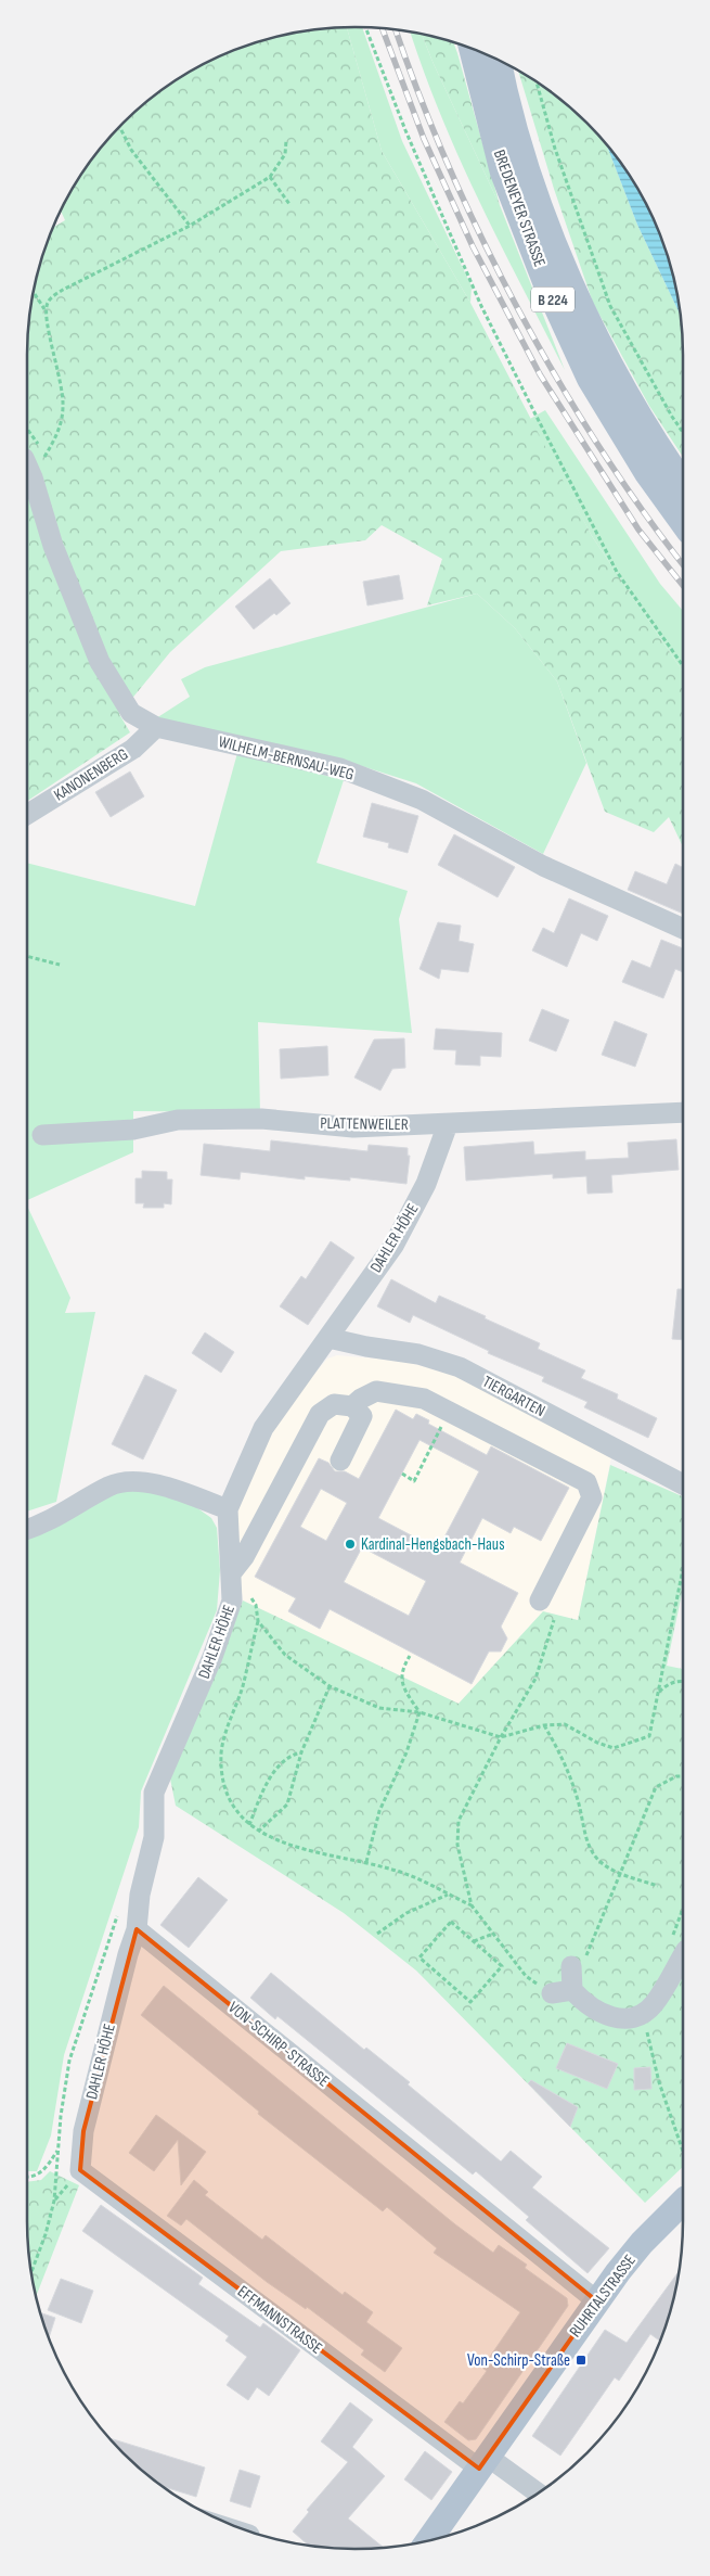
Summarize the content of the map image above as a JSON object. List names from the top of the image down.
{
  "streets": {
    "main road": ["BREDENEYER STRASSE", "B 224", "RUHRTALSTRASSE"],
    "street": [
      "WILHELM-BERNSAU-WEG",
      "KANONENBERG",
      "PLATTENWEILER",
      "DAHLER HÖHE",
      "TIERGARTEN",
      "VON-SCHIRP-STRASSE",
      "EFFMANNSTRASSE"
    ]
  },
  "crossings": [
    ["WILHELM-BERNSAU-WEG", "KANONENBERG"],
    ["PLATTENWEILER", "DAHLER HÖHE"],
    ["DAHLER HÖHE", "TIERGARTEN"],
    ["DAHLER HÖHE", "VON-SCHIRP-STRASSE"],
    ["DAHLER HÖHE", "EFFMANNSTRASSE"],
    ["VON-SCHIRP-STRASSE", "RUHRTALSTRASSE"],
    ["RUHRTALSTRASSE", "EFFMANNSTRASSE"]
  ],
  "places": {
    "other": ["Kardinal-Hengsbach-Haus"],
    "transit": ["Von-Schirp-Straße"]
  }
}
